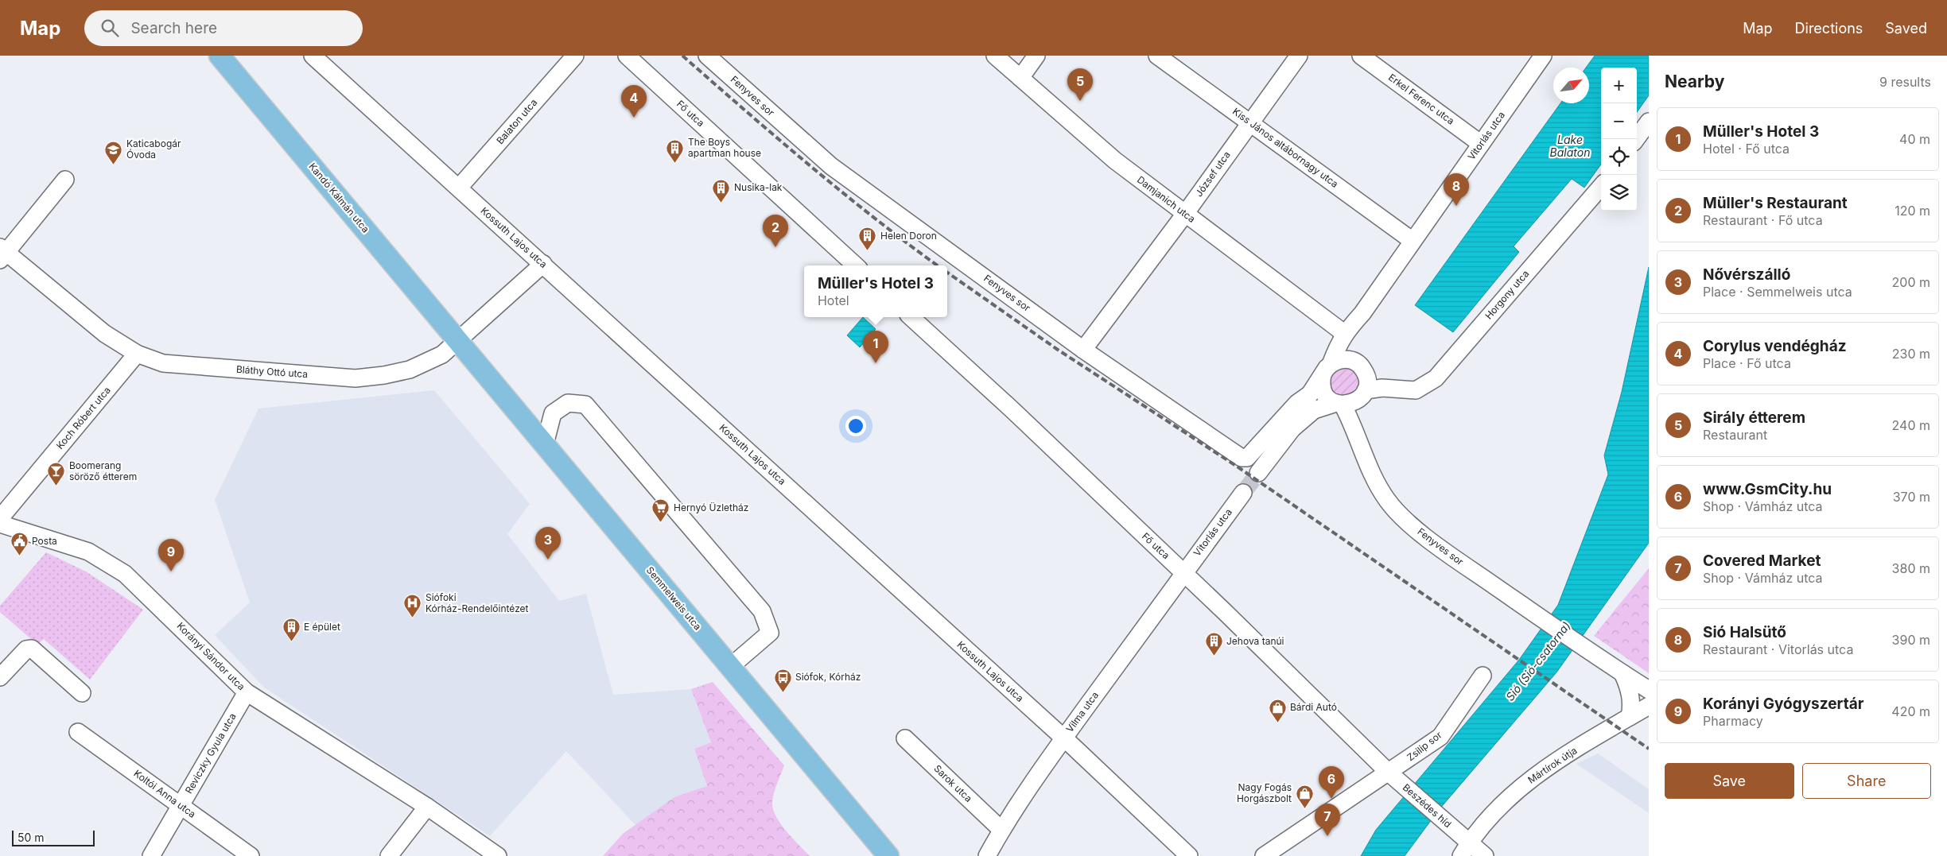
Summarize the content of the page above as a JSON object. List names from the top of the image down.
{
  "streets": {
    "main road": ["Kandó Kálmán utca", "Semmelweis utca"],
    "street": [
      "Fenyves sor",
      "Erkel Ferenc utca",
      "Fő utca",
      "Balaton utca",
      "Vitorlás utca",
      "Kiss János altábornagy utca",
      "József utca",
      "Damjanich utca",
      "Kossuth Lajos utca",
      "Horgony utca",
      "Bláthy Ottó utca",
      "Koch Róbert utca",
      "Korányi Sándor utca",
      "Vilma utca",
      "Zsilip sor",
      "Reviczky Gyula utca",
      "Mártírok útja",
      "Sarok utca",
      "Koltói Anna utca",
      "Beszédes híd"
    ]
  },
  "crossings": [
    ["Fenyves sor", "Vitorlás utca"],
    ["Fenyves sor", "József utca"],
    ["Fenyves sor", "Horgony utca"],
    ["Erkel Ferenc utca", "Vitorlás utca"],
    ["Fő utca", "Vitorlás utca"],
    ["Fő utca", "Vilma utca"],
    ["Fő utca", "Zsilip sor"],
    ["Fő utca", "Beszédes híd"],
    ["Balaton utca", "Kossuth Lajos utca"],
    ["Vitorlás utca", "Kiss János altábornagy utca"],
    ["Vitorlás utca", "Damjanich utca"],
    ["Vitorlás utca", "Horgony utca"],
    ["Vitorlás utca", "Vilma utca"],
    ["Kiss János altábornagy utca", "József utca"],
    ["József utca", "Damjanich utca"],
    ["Kandó Kálmán utca", "Bláthy Ottó utca"],
    ["Kandó Kálmán utca", "Semmelweis utca"],
    ["Kossuth Lajos utca", "Bláthy Ottó utca"],
    ["Kossuth Lajos utca", "Vilma utca"],
    ["Bláthy Ottó utca", "Koch Róbert utca"],
    ["Bláthy Ottó utca", "Semmelweis utca"],
    ["Korányi Sándor utca", "Reviczky Gyula utca"],
    ["Vilma utca", "Sarok utca"],
    ["Zsilip sor", "Beszédes híd"],
    ["Reviczky Gyula utca", "Koltói Anna utca"],
    ["Mártírok útja", "Beszédes híd"]
  ],
  "water": ["Lake Balaton", "Sió (Sió-csatorna)"],
  "places": {
    "building": [
      "The Boys apartman house",
      "Nusika-lak",
      "Helen Doron",
      "E épület",
      "Jehova tanúi"
    ],
    "school or university": ["Katicabogár Óvoda"],
    "bar": ["Boomerang söröző étterem"],
    "supermarket": ["Hernyó Üzletház"],
    "public building": ["Posta"],
    "hospital": ["Siófoki Kórház-Rendelőintézet"],
    "bus stop": ["Siófok, Kórház"],
    "shop": ["Bárdi Autó", "Nagy Fogás Horgászbolt"]
  },
  "scale_bar": "50 m",
  "north": "top right",
  "page": {
    "header": "Map",
    "search": "Search here",
    "nav": ["Map", "Directions", "Saved"],
    "heading": ["Nearby", "9 results"],
    "map_buttons": ["+", "−"],
    "pins": [
      "5",
      "4",
      "8",
      "2",
      "1",
      "3",
      "9",
      "6",
      "7"
    ],
    "list": [
      {
        "mark": "1",
        "name": "Müller's Hotel 3",
        "note": "Hotel · Fő utca",
        "value": "40 m"
      },
      {
        "mark": "2",
        "name": "Müller's Restaurant",
        "note": "Restaurant · Fő utca",
        "value": "120 m"
      },
      {
        "mark": "3",
        "name": "Nővérszálló",
        "note": "Place · Semmelweis utca",
        "value": "200 m"
      },
      {
        "mark": "4",
        "name": "Corylus vendégház",
        "note": "Place · Fő utca",
        "value": "230 m"
      },
      {
        "mark": "5",
        "name": "Sirály étterem",
        "note": "Restaurant",
        "value": "240 m"
      },
      {
        "mark": "6",
        "name": "www.GsmCity.hu",
        "note": "Shop · Vámház utca",
        "value": "370 m"
      },
      {
        "mark": "7",
        "name": "Covered Market",
        "note": "Shop · Vámház utca",
        "value": "380 m"
      },
      {
        "mark": "8",
        "name": "Sió Halsütő",
        "note": "Restaurant · Vitorlás utca",
        "value": "390 m"
      },
      {
        "mark": "9",
        "name": "Korányi Gyógyszertár",
        "note": "Pharmacy",
        "value": "420 m"
      }
    ],
    "popup": ["Müller's Hotel 3", "Hotel"],
    "buttons": ["Save", "Share"],
    "scale": "50 m"
  }
}
